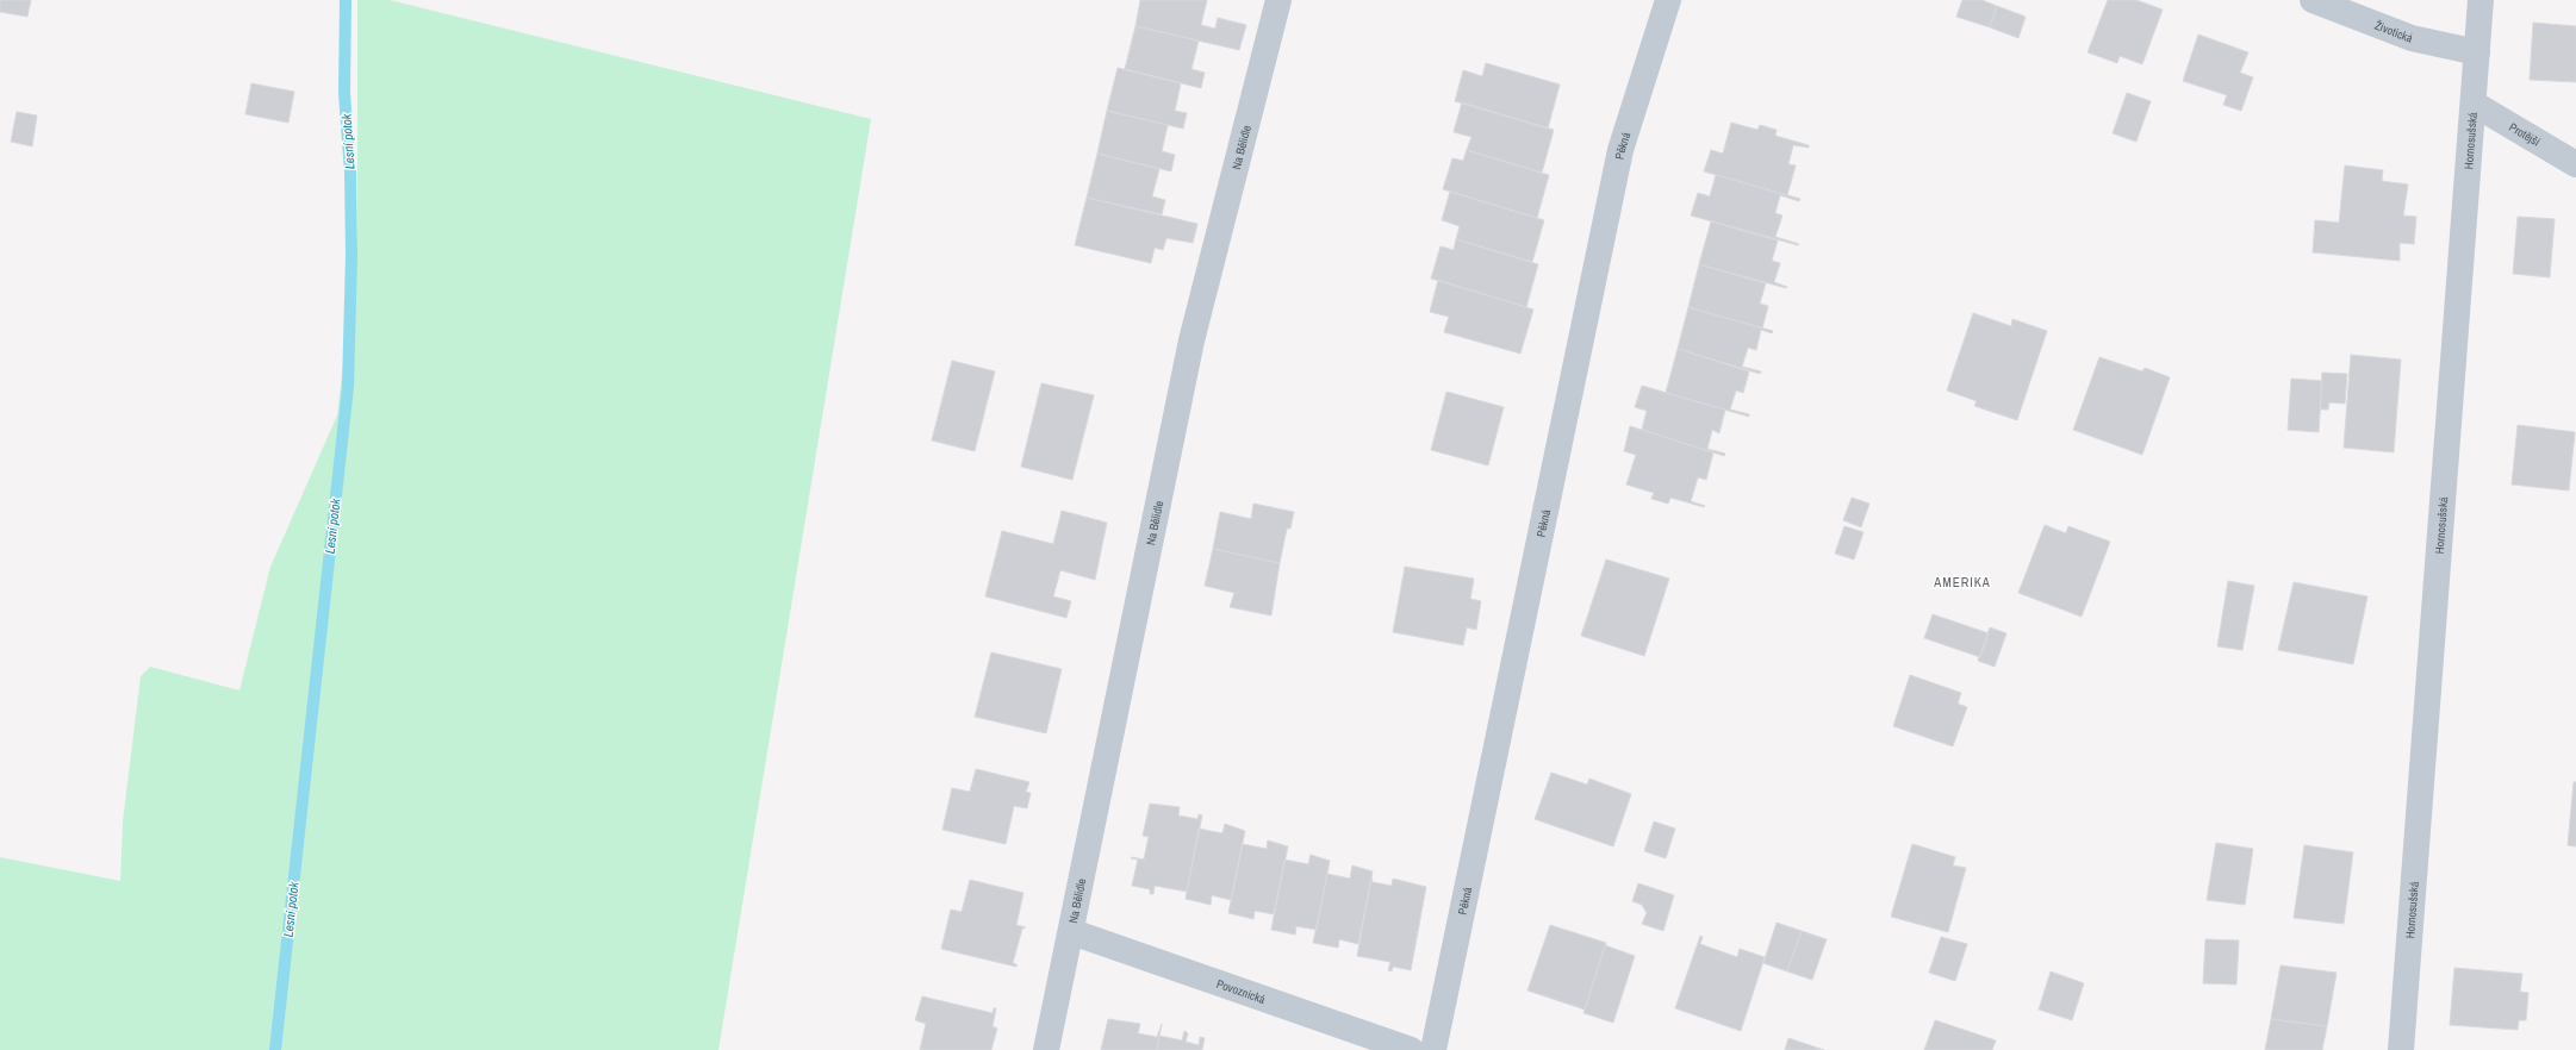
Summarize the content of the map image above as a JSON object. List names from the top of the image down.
{
  "streets": {
    "street": [
      "Životická",
      "Protější",
      "Hornosušská",
      "Pěkná",
      "Na Bělidle",
      "Povoznická"
    ]
  },
  "crossings": [
    ["Životická", "Hornosušská"],
    ["Protější", "Hornosušská"],
    ["Na Bělidle", "Povoznická"]
  ],
  "districts": ["AMERIKA"],
  "water": ["Lesní potok"]
}
